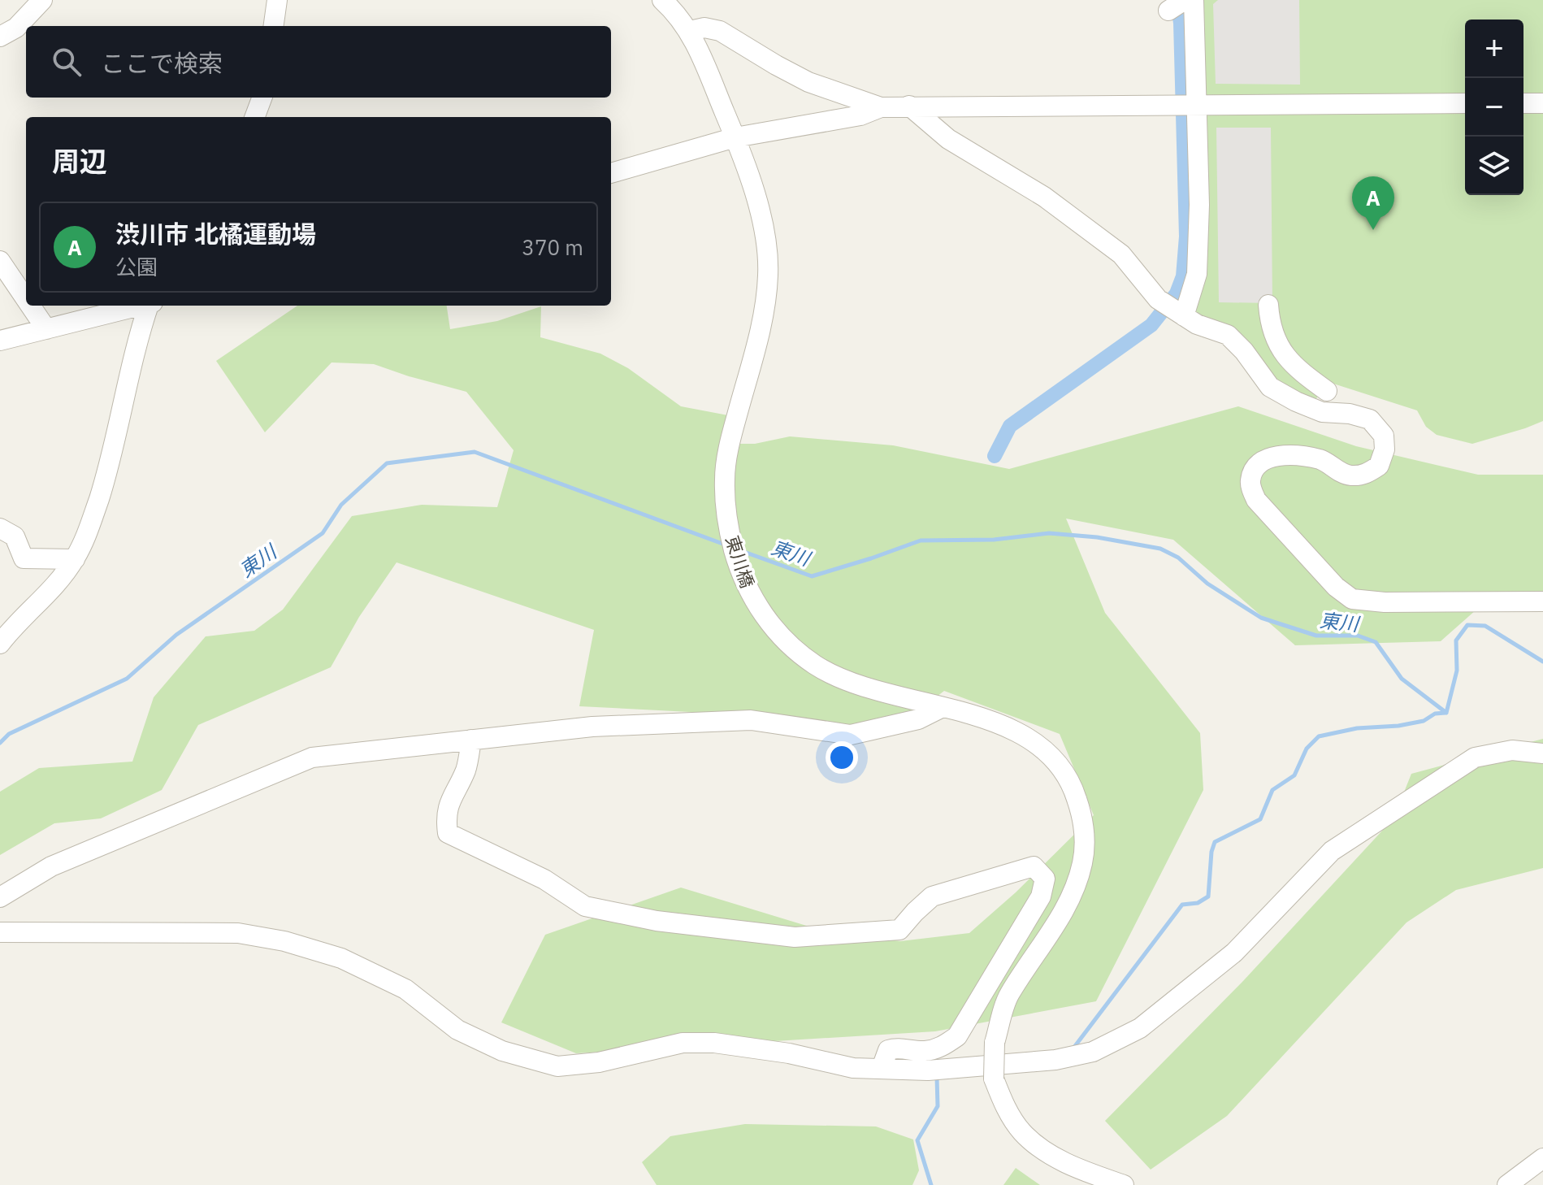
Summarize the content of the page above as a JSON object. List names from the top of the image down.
{
  "streets": {
    "street": ["東川橋"]
  },
  "water": ["東川"],
  "page": {
    "map_buttons": ["+", "−"],
    "search": "ここで検索",
    "heading": "周辺",
    "pins": "A",
    "list": [
      {
        "mark": "A",
        "name": "渋川市 北橘運動場",
        "note": "公園",
        "value": "370 m"
      }
    ]
  }
}
